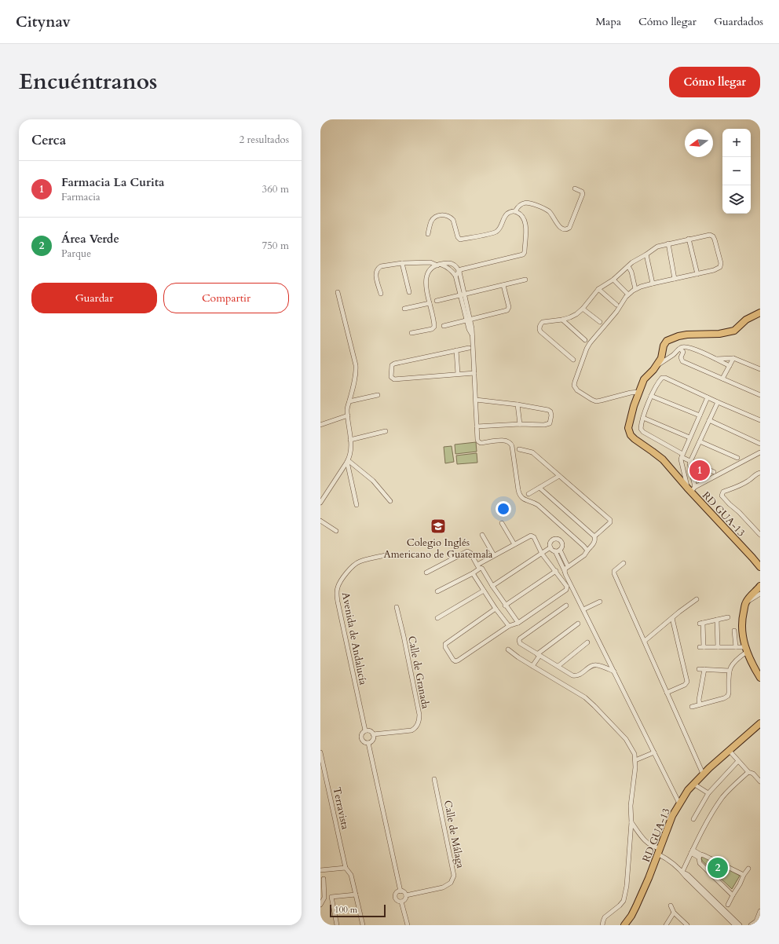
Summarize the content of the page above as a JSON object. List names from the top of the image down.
{
  "streets": {
    "main road": ["RD GUA-13"],
    "street": [
      "Avenida de Andalucía",
      "Calle de Granada",
      "Terravista",
      "Calle de Málaga"
    ]
  },
  "crossings": [
    ["Avenida de Andalucía", "Calle de Granada"]
  ],
  "places": {
    "school or university": ["Colegio Inglés Americano de Guatemala"]
  },
  "scale_bar": "100 m",
  "north": "left",
  "page": {
    "header": "Citynav",
    "nav": ["Mapa", "Cómo llegar", "Guardados"],
    "title": "Encuéntranos",
    "buttons": [
      "Cómo llegar",
      ["Guardar", "Compartir"]
    ],
    "heading": ["Cerca", "2 resultados"],
    "map_buttons": ["+", "−"],
    "list": [
      {
        "mark": "1",
        "name": "Farmacia La Curita",
        "note": "Farmacia",
        "value": "360 m"
      },
      {
        "mark": "2",
        "name": "Área Verde",
        "note": "Parque",
        "value": "750 m"
      }
    ],
    "pins": ["1", "2"],
    "scale": "100 m"
  }
}
